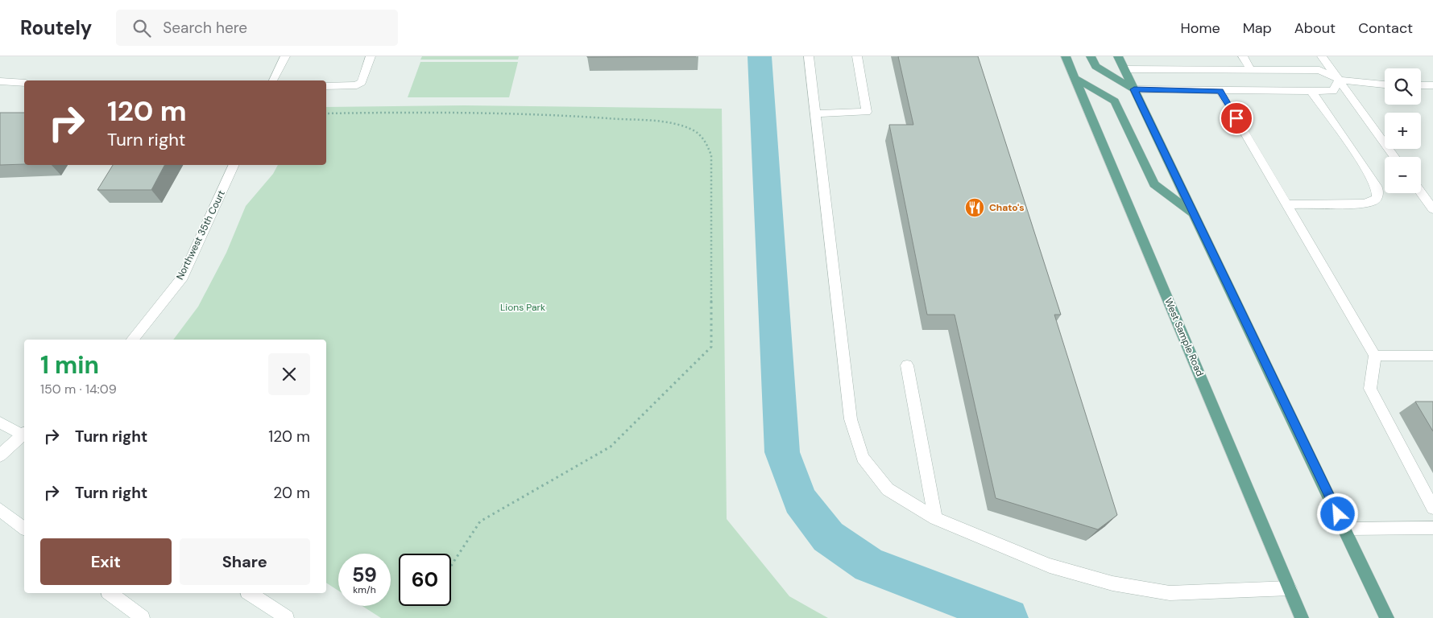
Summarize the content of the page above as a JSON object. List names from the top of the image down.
{
  "streets": {
    "main road": ["West Sample Road"],
    "street": ["Northwest 35th Court"]
  },
  "parks": ["Lions Park"],
  "places": {
    "restaurant": ["Chato's"]
  },
  "page": {
    "header": "Routely",
    "search": "Search here",
    "nav": [
      "Home",
      "Map",
      "About",
      "Contact"
    ],
    "map_buttons": ["+", "−"],
    "turn": ["120 m", "Turn right"],
    "heading": ["1 min", "150 m · 14:09"],
    "list": [
      {
        "name": "Turn right",
        "value": "120 m"
      },
      {
        "name": "Turn right",
        "value": "20 m"
      }
    ],
    "buttons": ["Exit", "Share"],
    "speed": "59 km/h",
    "limit": "60"
  }
}
